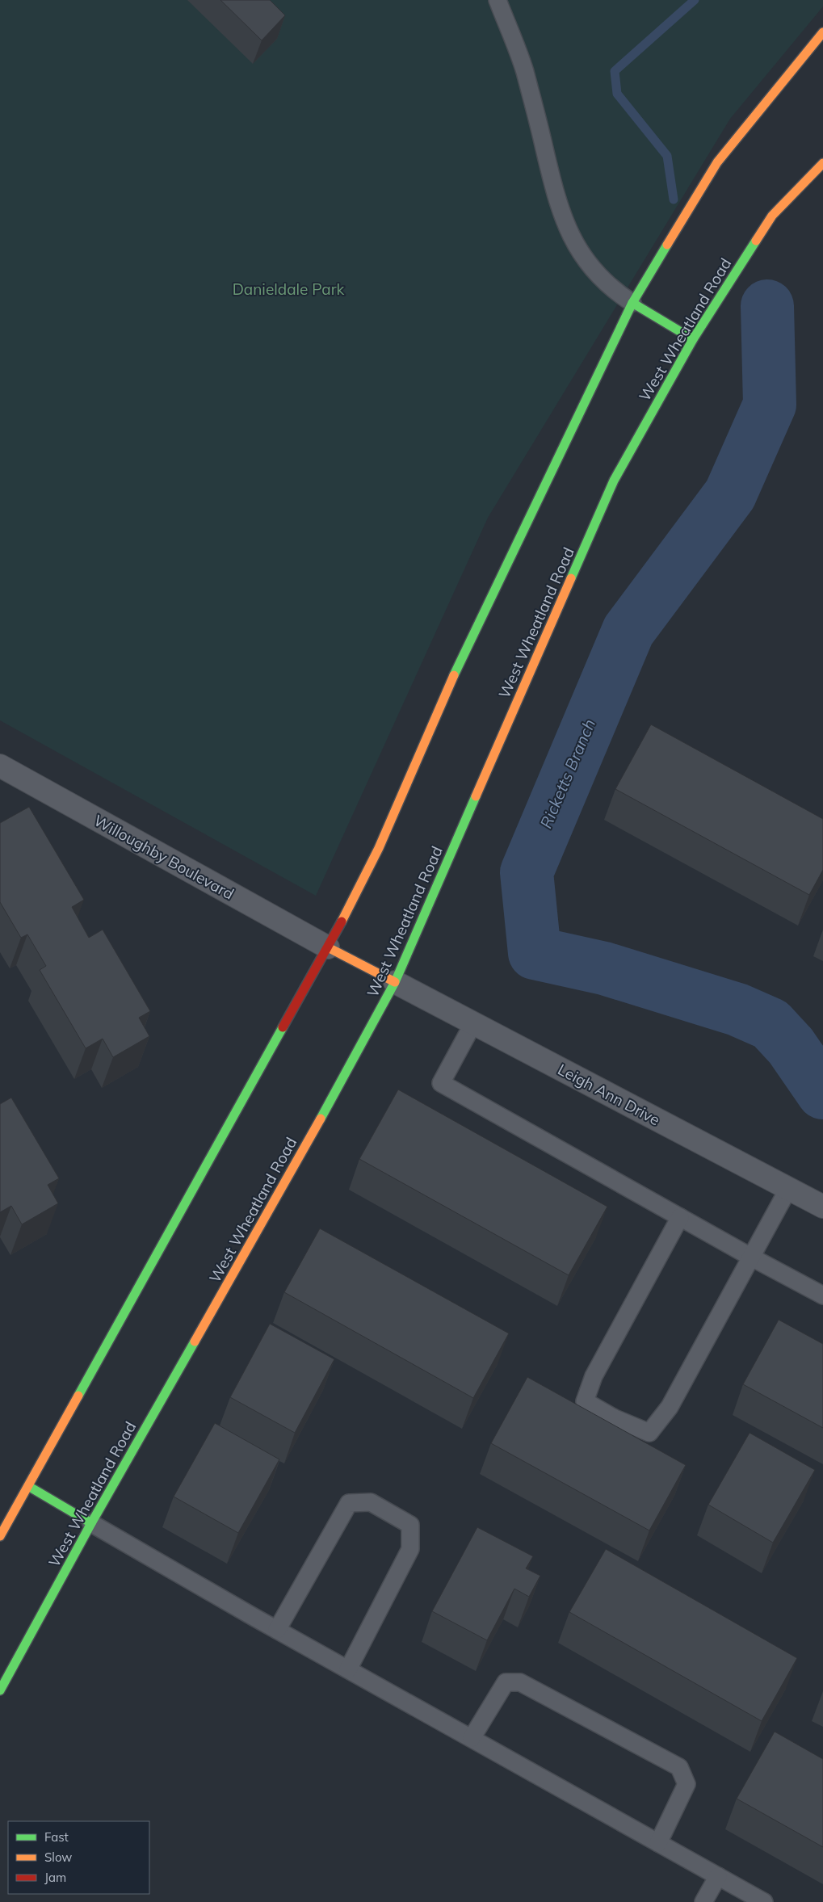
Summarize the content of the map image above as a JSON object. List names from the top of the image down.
{
  "streets": {
    "main road": ["West Wheatland Road"],
    "street": ["Willoughby Boulevard", "Leigh Ann Drive"]
  },
  "crossings": [
    ["West Wheatland Road", "Leigh Ann Drive"]
  ],
  "water": ["Ricketts Branch"],
  "parks": ["Danieldale Park"],
  "legend": ["Fast", "Slow", "Jam"]
}
